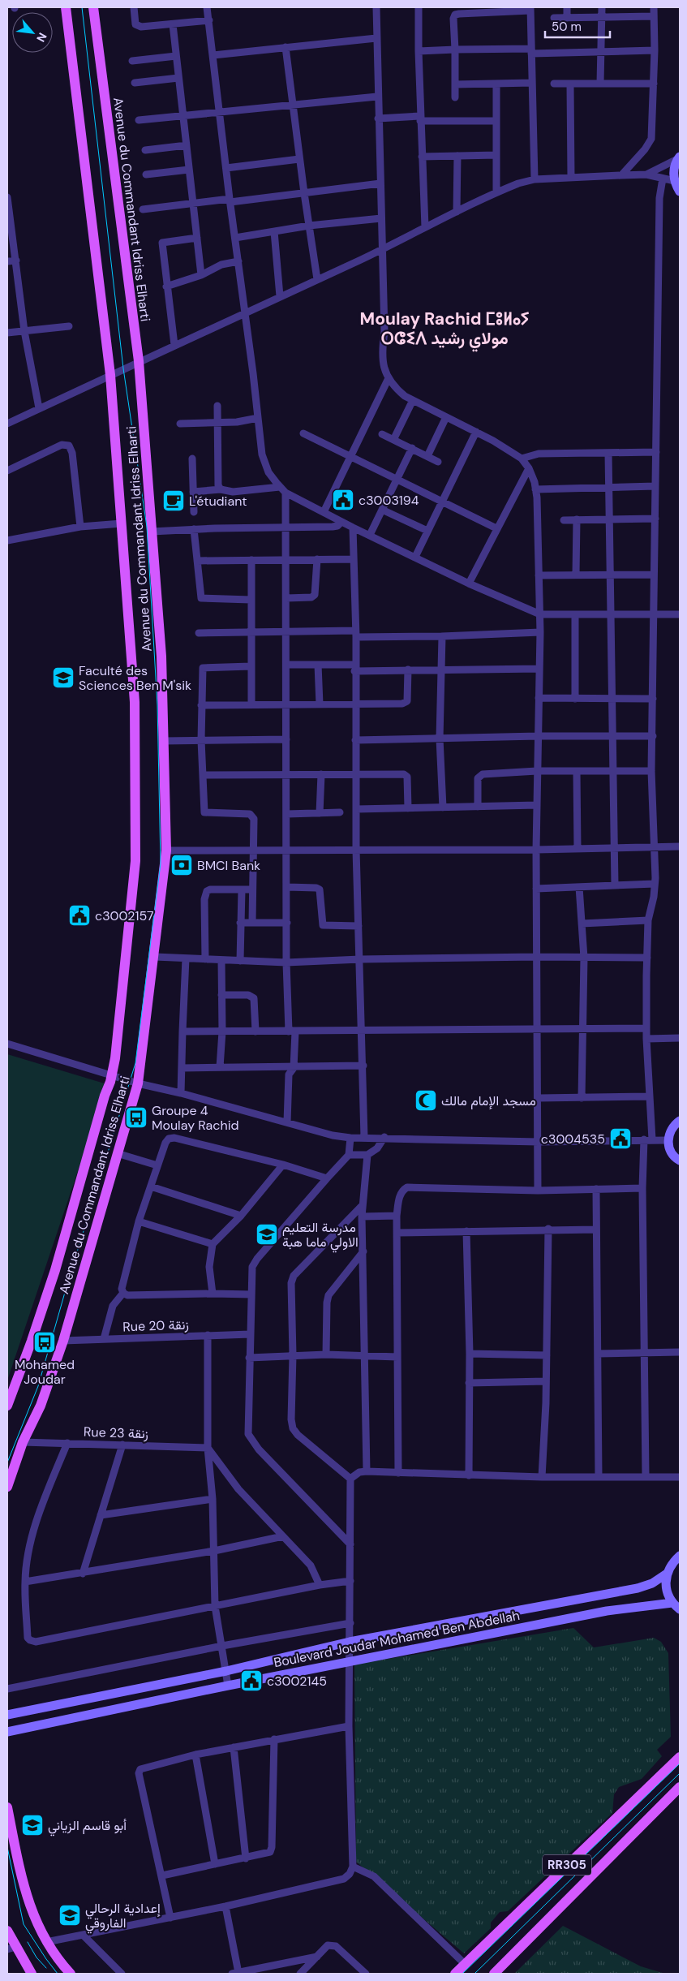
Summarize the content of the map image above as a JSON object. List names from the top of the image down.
{
  "streets": {
    "main road": ["Avenue du Commandant Idriss Elharti", "Boulevard Joudar Mohamed Ben Abdellah", "RR305"],
    "street": ["Rue 20 زنقة", "Rue 23 زنقة"]
  },
  "crossings": [
    ["Avenue du Commandant Idriss Elharti", "Rue 20 زنقة"],
    ["Avenue du Commandant Idriss Elharti", "Rue 23 زنقة"]
  ],
  "districts": ["Moulay Rachid ⵎⵓⵍⴰⵢ ⵔⵛⵉⴷ مولاي رشيد"],
  "places": {
    "public building": [
      "c3003194",
      "c3002157",
      "c3004535",
      "c3002145"
    ],
    "cafe": ["L'étudiant"],
    "school or university": [
      "Faculté des Sciences Ben M'sik",
      "مدرسة التعليم الاولي ماما هبة",
      "أبو قاسم الزياني",
      "إعدادية الرحالي الفاروقي"
    ],
    "bank": ["BMCI Bank"],
    "mosque": ["مسجد الإمام مالك"],
    "bus stop": ["Groupe 4 Moulay Rachid", "Mohamed Joudar"]
  },
  "scale_bar": "50 m",
  "north": "bottom right"
}
